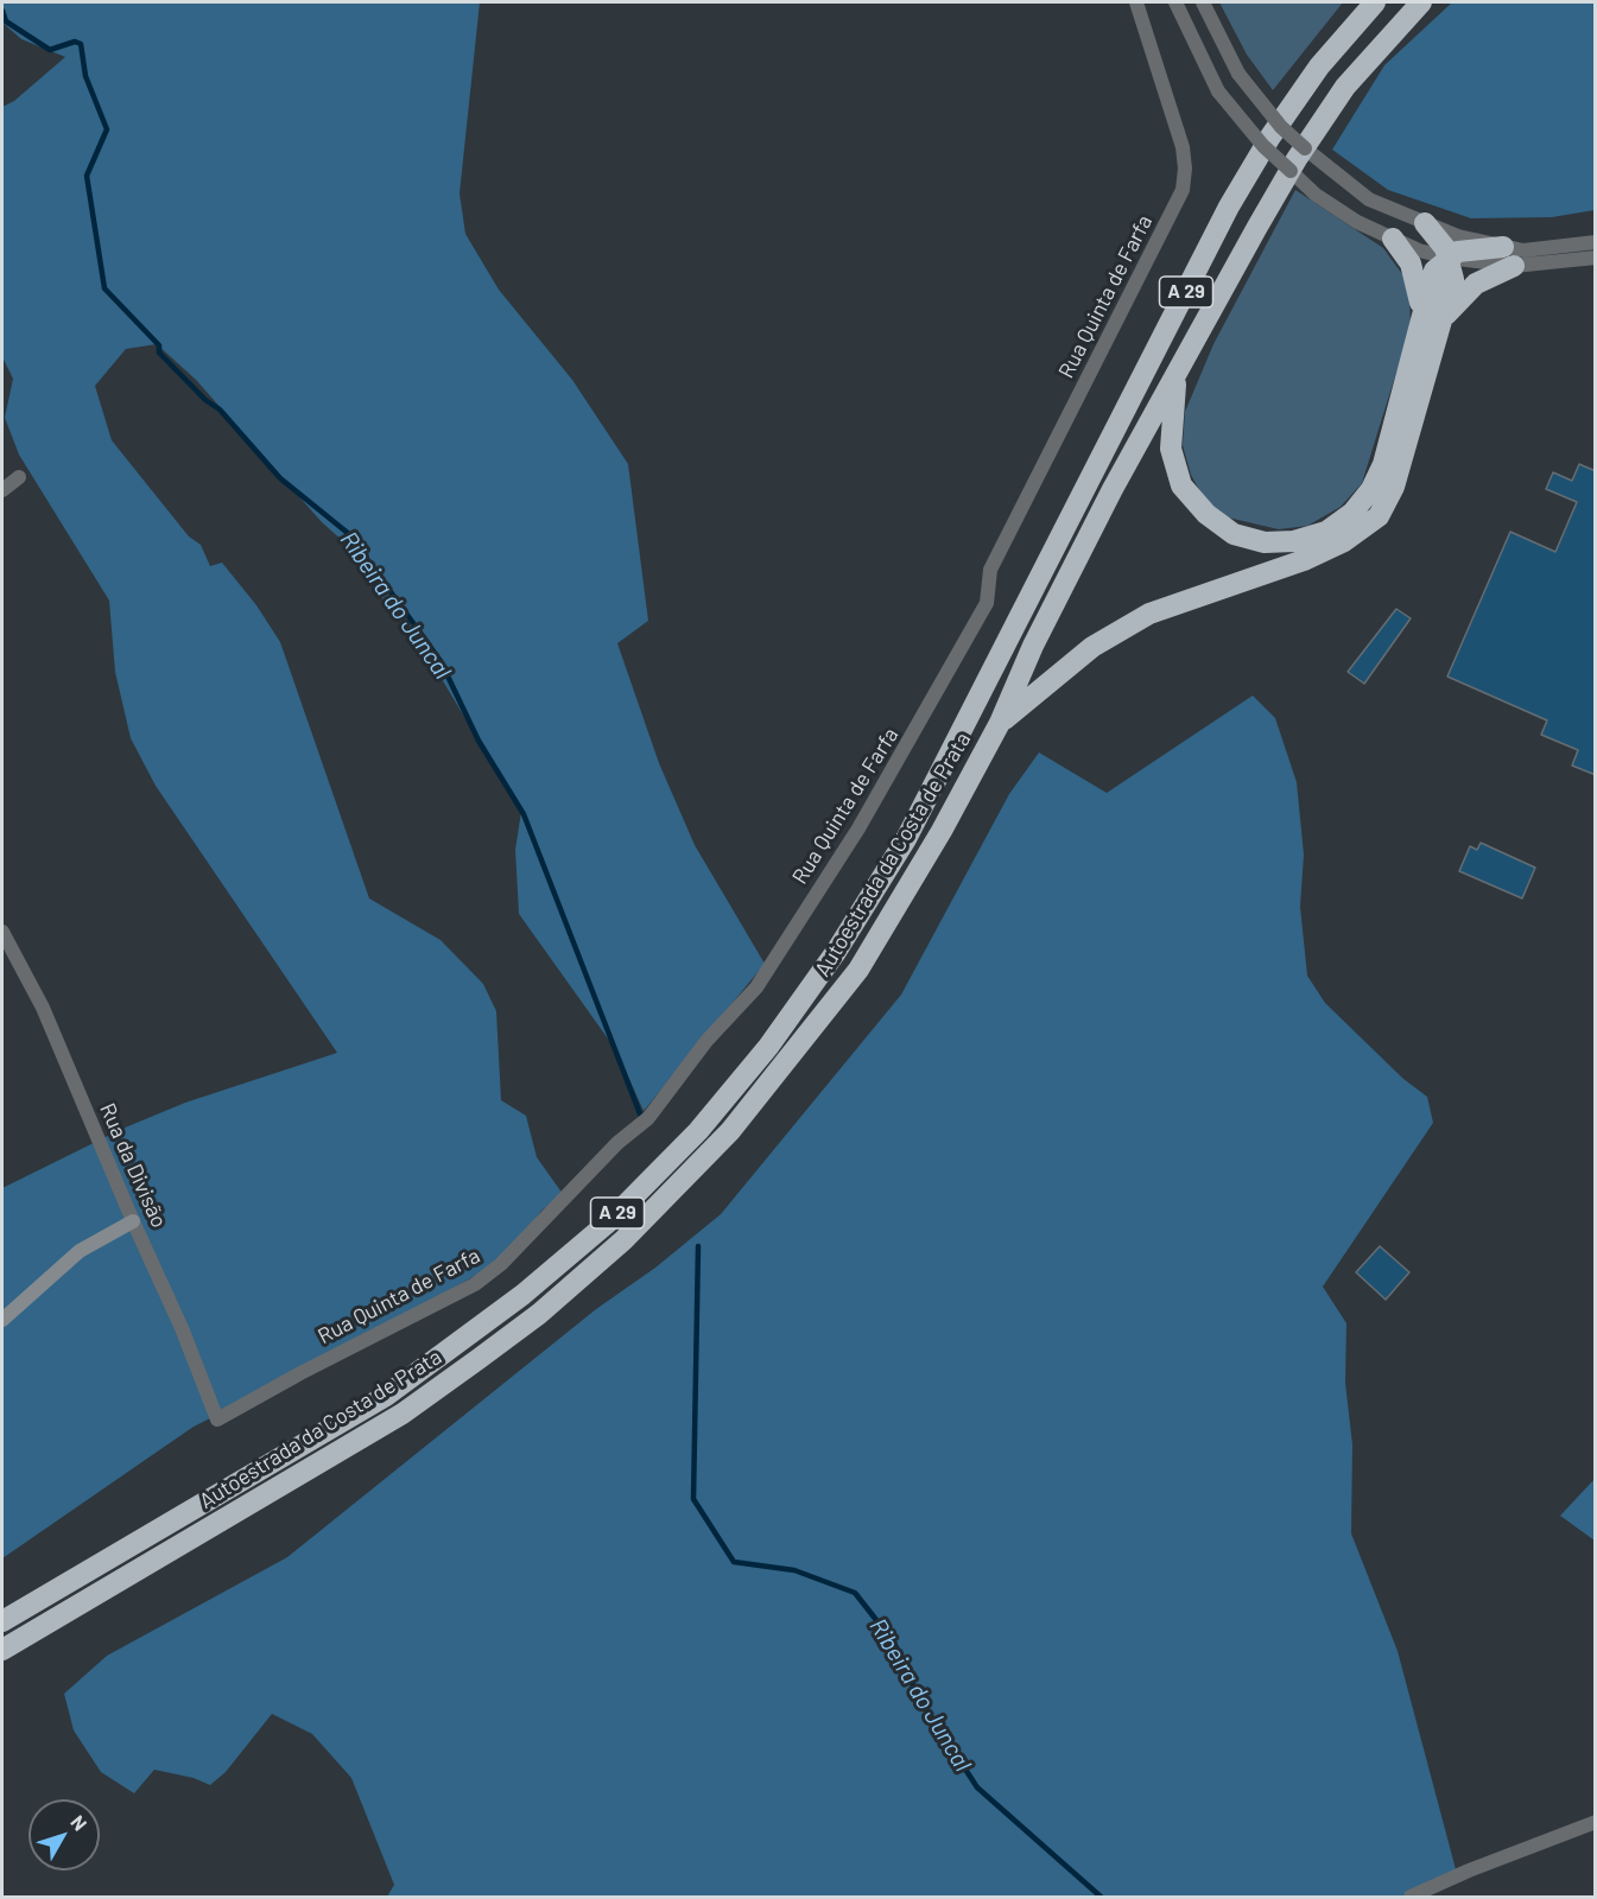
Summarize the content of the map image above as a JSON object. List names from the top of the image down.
{
  "streets": {
    "highway": ["A 29", "Autoestrada da Costa de Prata"],
    "street": ["Rua Quinta de Farfa", "Rua da Divisão"]
  },
  "crossings": [
    ["Rua Quinta de Farfa", "Rua da Divisão"]
  ],
  "water": ["Ribeira do Juncal"],
  "north": "top right"
}
